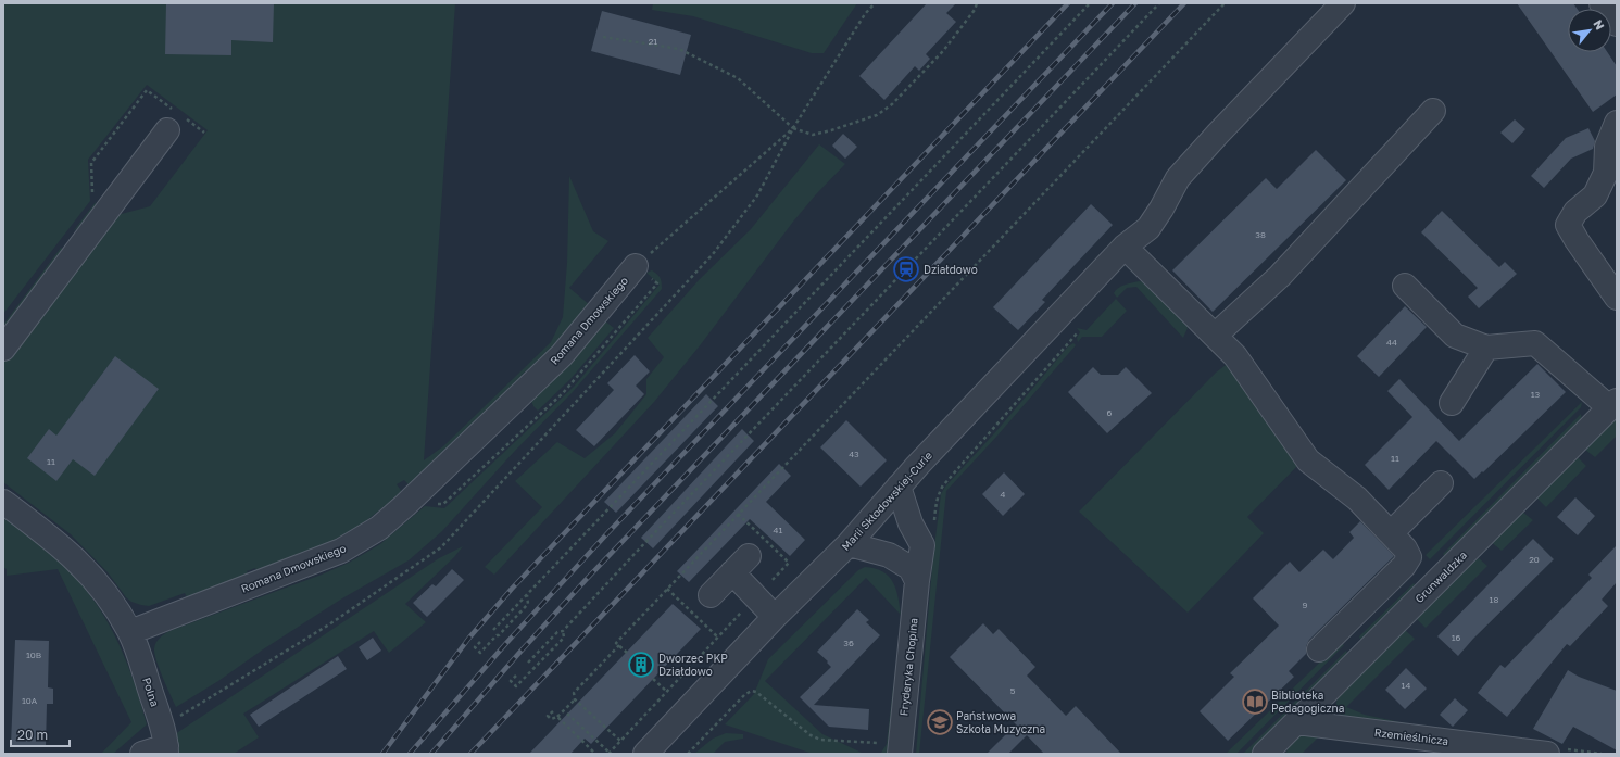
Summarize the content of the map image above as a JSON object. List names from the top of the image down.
{
  "streets": {
    "street": [
      "Romana Dmowskiego",
      "Marii Skłodowskiej-Curie",
      "Grunwaldzka",
      "Fryderyka Chopina",
      "Polna",
      "Rzemieślnicza"
    ]
  },
  "crossings": [
    ["Romana Dmowskiego", "Polna"],
    ["Marii Skłodowskiej-Curie", "Fryderyka Chopina"],
    ["Grunwaldzka", "Rzemieślnicza"]
  ],
  "places": {
    "station": ["Działdowo"],
    "building": ["Dworzec PKP Działdowo"],
    "library": ["Biblioteka Pedagogiczna"],
    "school or university": ["Państwowa Szkoła Muzyczna"]
  },
  "house_numbers": [
    "21",
    "38",
    "44",
    "13",
    "6",
    "43",
    "11",
    "11",
    "4",
    "41",
    "20",
    "18",
    "9",
    "16",
    "36",
    "10B",
    "14",
    "5",
    "10A"
  ],
  "scale_bar": "20 m",
  "north": "top right"
}
